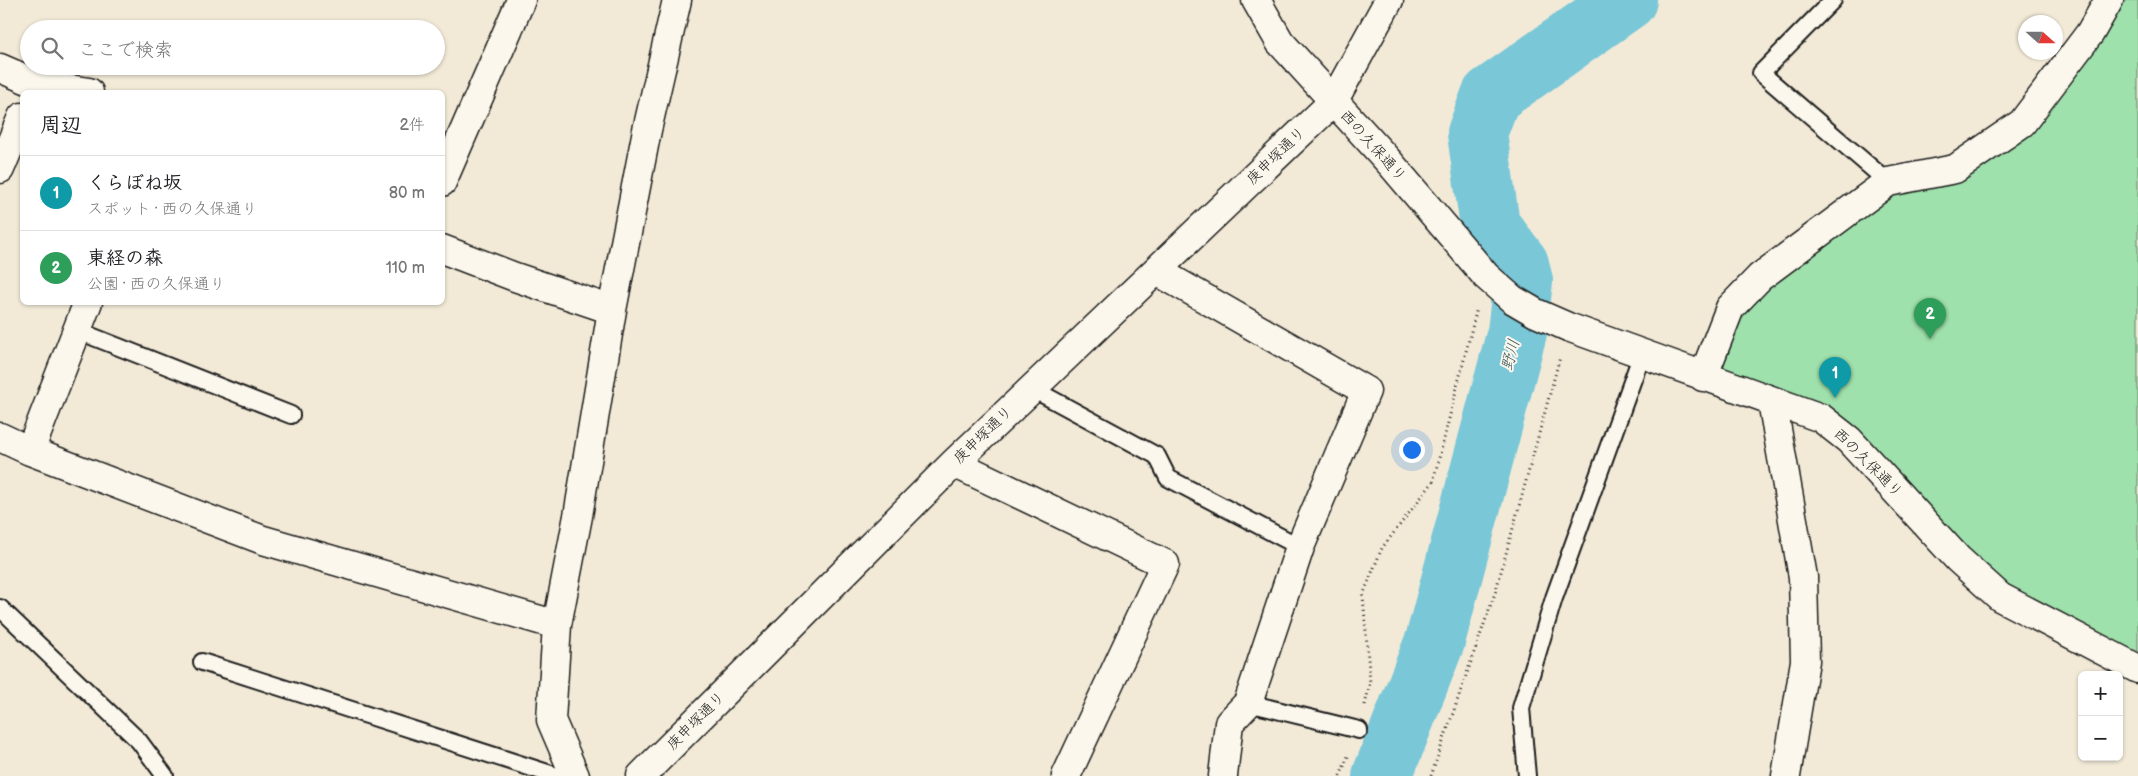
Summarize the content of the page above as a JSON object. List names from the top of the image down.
{
  "streets": {
    "street": ["西の久保通り", "庚申塚通り"]
  },
  "crossings": [
    ["西の久保通り", "庚申塚通り"]
  ],
  "water": ["野川"],
  "north": "right",
  "page": {
    "search": "ここで検索",
    "heading": ["周辺", "2件"],
    "list": [
      {
        "mark": "1",
        "name": "くらぼね坂",
        "note": "スポット · 西の久保通り",
        "value": "80 m"
      },
      {
        "mark": "2",
        "name": "東経の森",
        "note": "公園 · 西の久保通り",
        "value": "110 m"
      }
    ],
    "pins": ["2", "1"],
    "map_buttons": ["+", "−"]
  }
}
